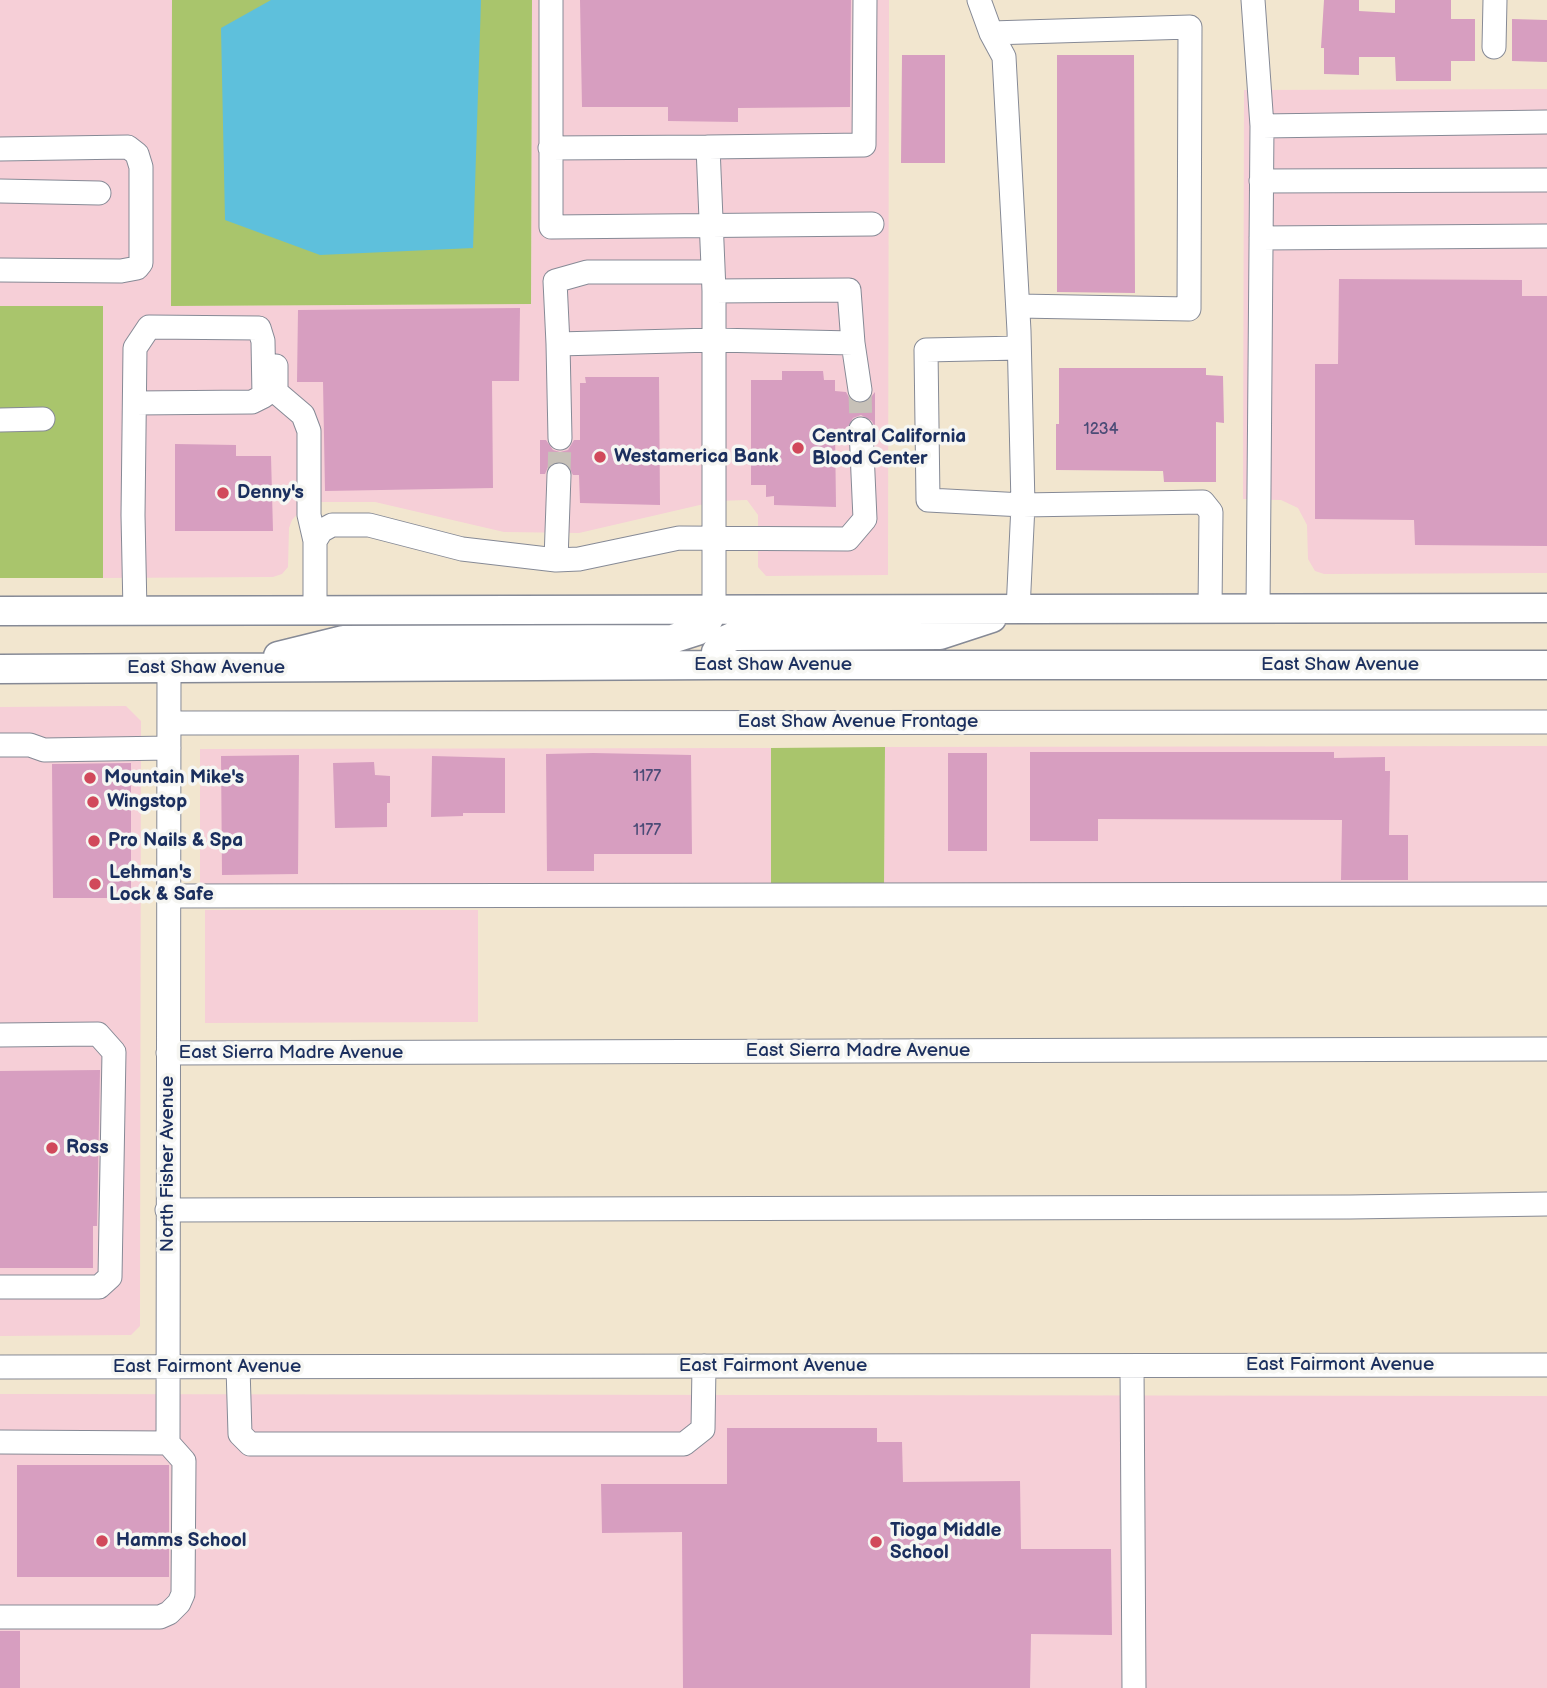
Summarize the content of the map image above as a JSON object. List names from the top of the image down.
{
  "streets": {
    "main road": ["East Shaw Avenue"],
    "street": [
      "East Shaw Avenue Frontage",
      "East Sierra Madre Avenue",
      "North Fisher Avenue",
      "East Fairmont Avenue"
    ]
  },
  "crossings": [
    ["East Shaw Avenue", "North Fisher Avenue"],
    ["East Shaw Avenue Frontage", "North Fisher Avenue"],
    ["East Sierra Madre Avenue", "North Fisher Avenue"],
    ["North Fisher Avenue", "East Fairmont Avenue"]
  ],
  "places": [
    "Central California Blood Center",
    "Westamerica Bank",
    "Denny's",
    "Mountain Mike's",
    "Wingstop",
    "Pro Nails & Spa",
    "Lehman's Lock & Safe",
    "Ross",
    "Hamms School",
    "Tioga Middle School"
  ],
  "house_numbers": ["1234", "1177", "1177"]
}
